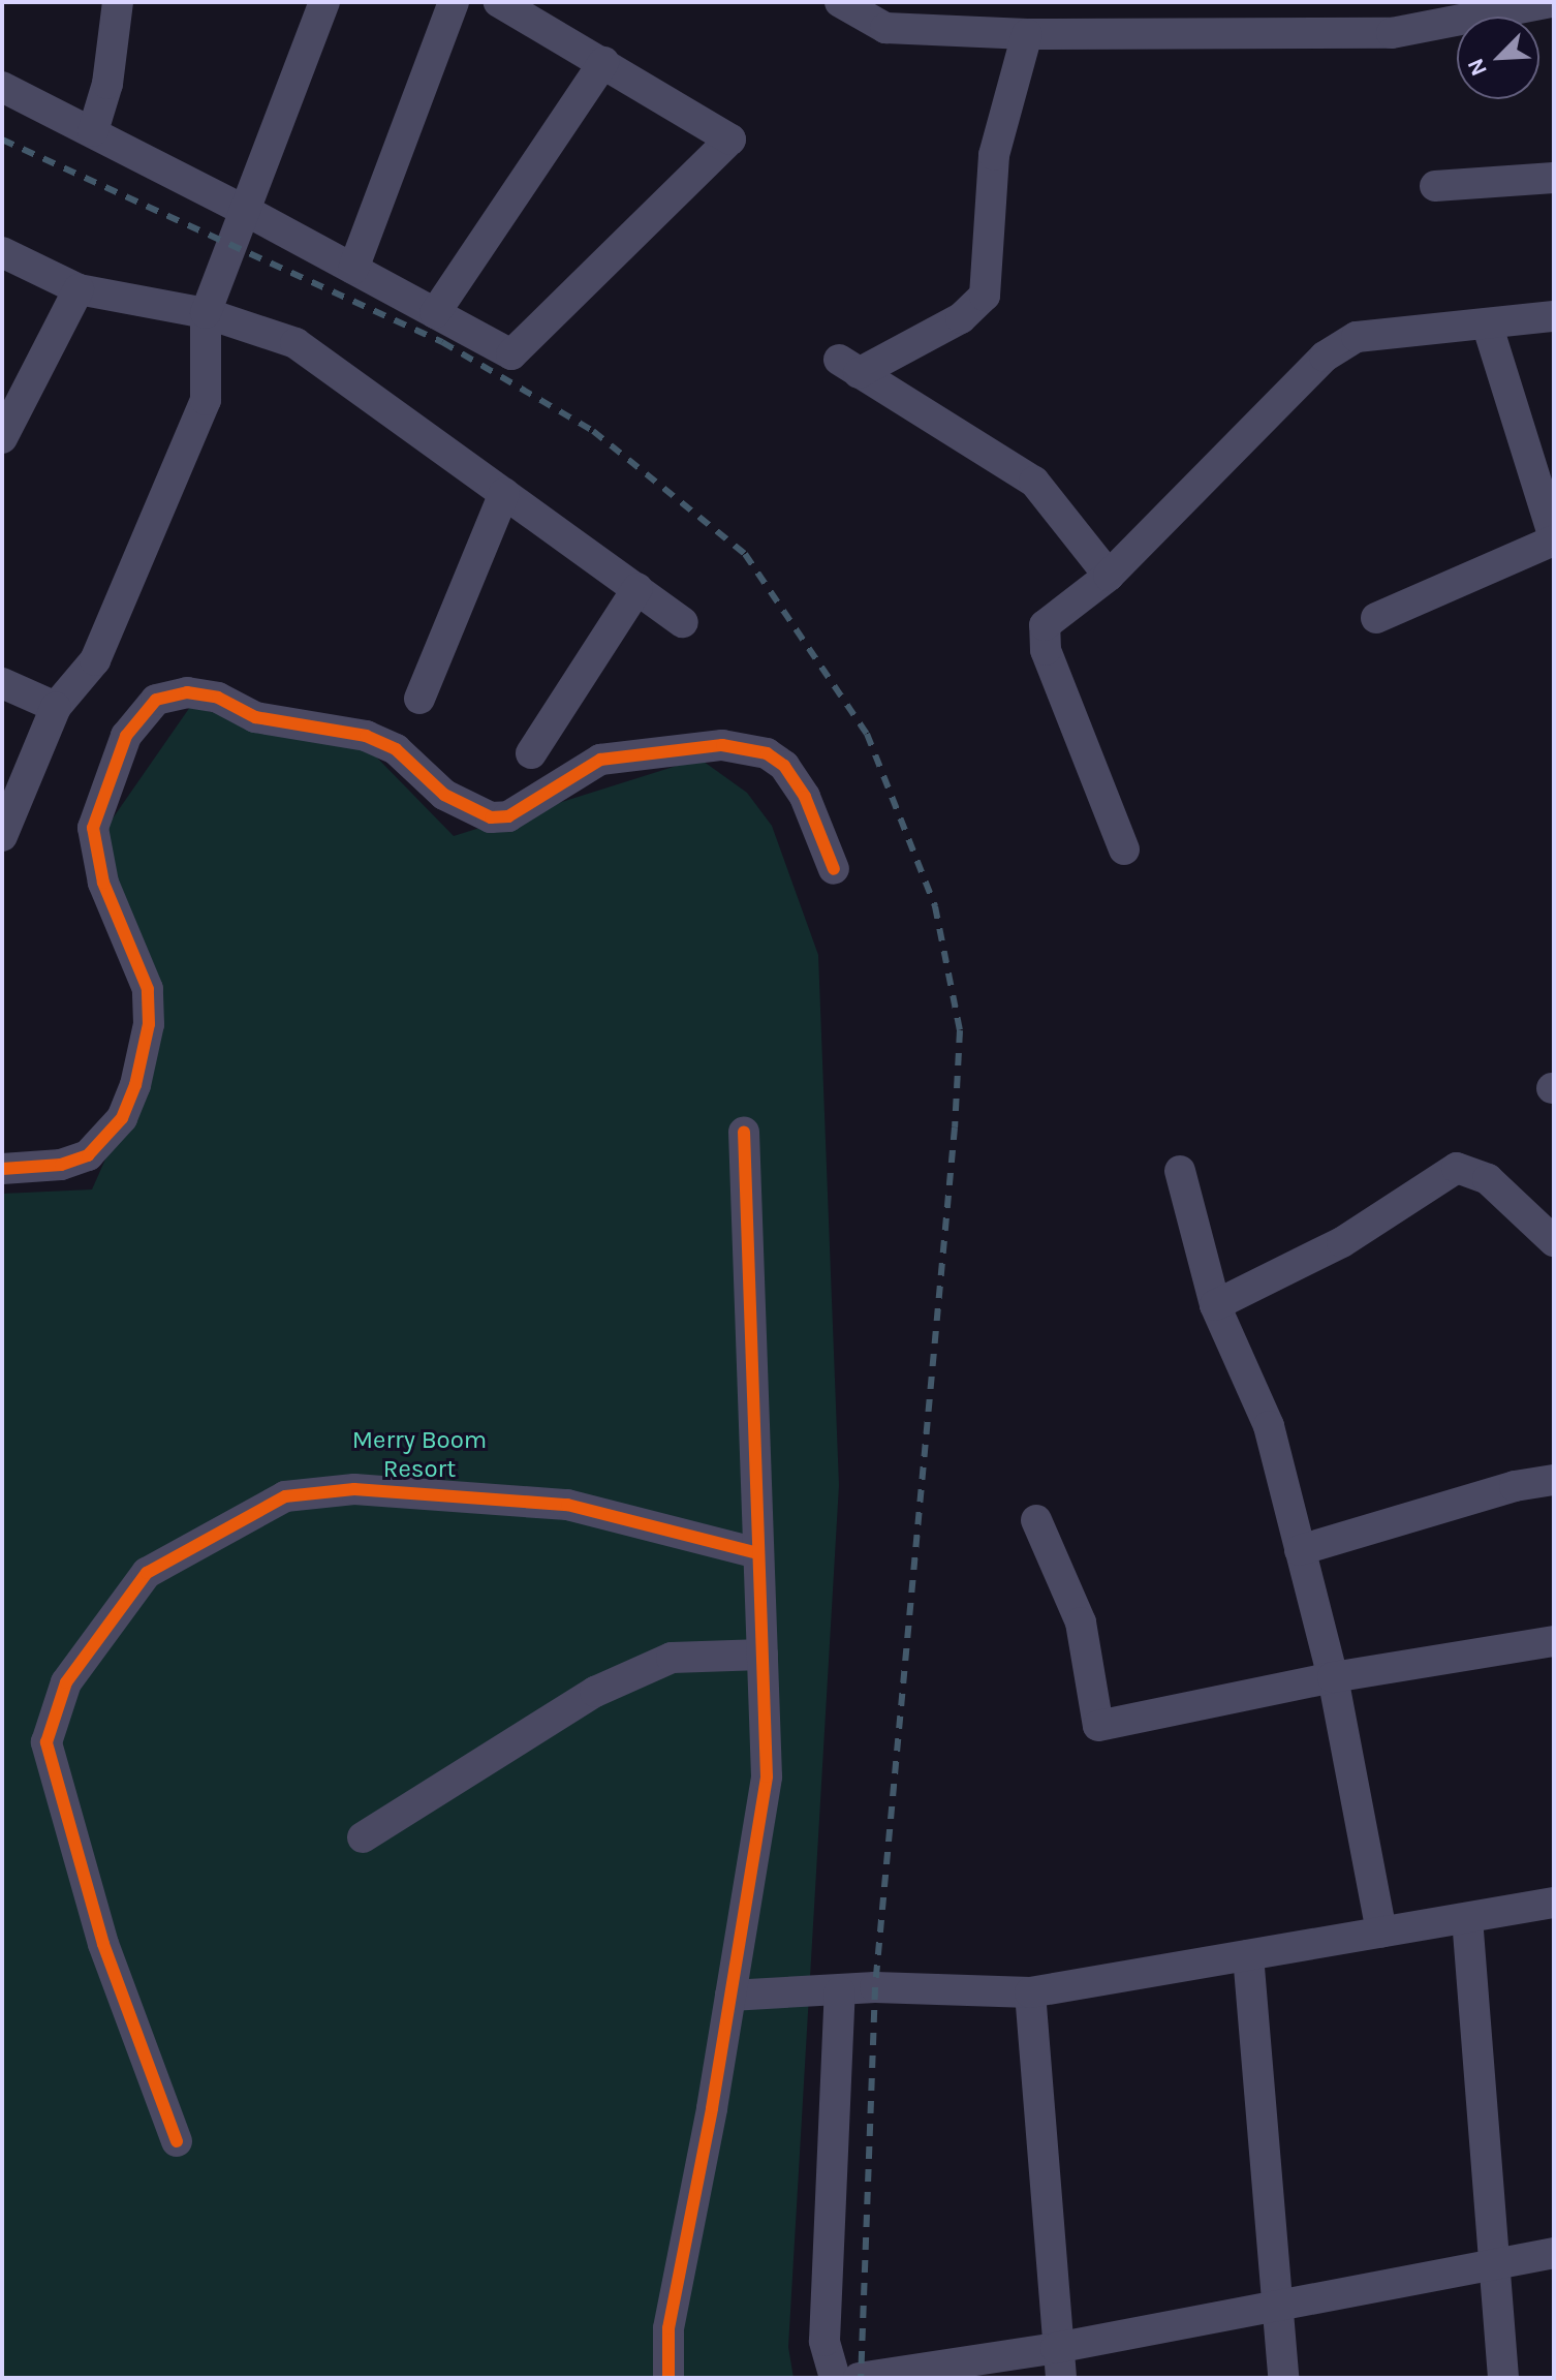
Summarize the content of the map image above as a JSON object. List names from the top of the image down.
{
  "parks": ["Merry Boom Resort"],
  "north": "bottom left"
}
